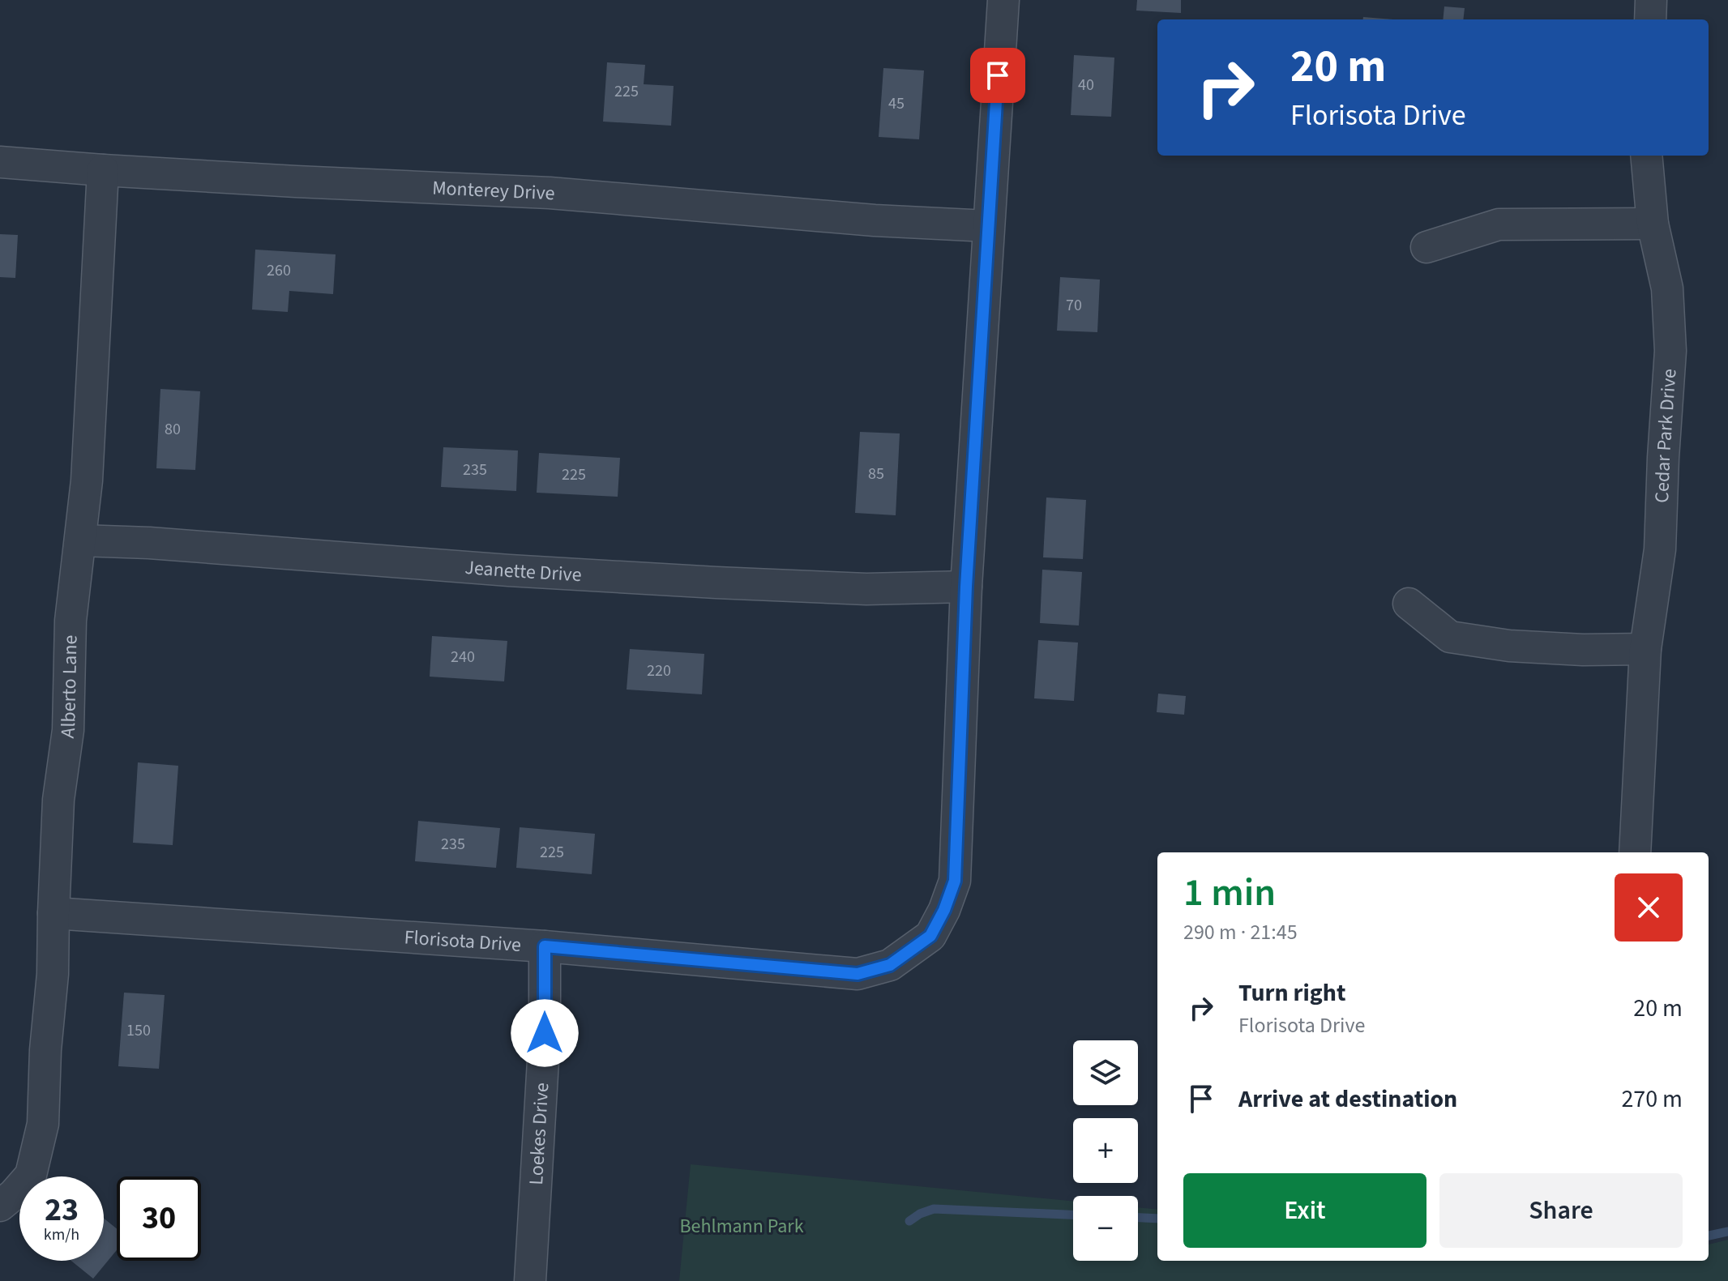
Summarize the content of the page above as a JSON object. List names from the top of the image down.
{
  "streets": {
    "street": [
      "Monterey Drive",
      "Cedar Park Drive",
      "Jeanette Drive",
      "Alberto Lane",
      "Florisota Drive",
      "Loekes Drive"
    ]
  },
  "crossings": [
    ["Monterey Drive", "Alberto Lane"],
    ["Monterey Drive", "Florisota Drive"],
    ["Jeanette Drive", "Alberto Lane"],
    ["Jeanette Drive", "Florisota Drive"],
    ["Alberto Lane", "Florisota Drive"],
    ["Florisota Drive", "Loekes Drive"]
  ],
  "parks": ["Behlmann Park"],
  "house_numbers": [
    "40",
    "225",
    "45",
    "260",
    "70",
    "80",
    "235",
    "85",
    "225",
    "240",
    "220",
    "235",
    "225",
    "150"
  ],
  "page": {
    "turn": ["20 m", "Florisota Drive"],
    "heading": ["1 min", "290 m · 21:45"],
    "list": [
      {
        "name": "Turn right",
        "note": "Florisota Drive",
        "value": "20 m"
      },
      {
        "name": "Arrive at destination",
        "value": "270 m"
      }
    ],
    "map_buttons": ["+", "−"],
    "buttons": ["Exit", "Share"],
    "speed": "23 km/h",
    "limit": "30"
  }
}
